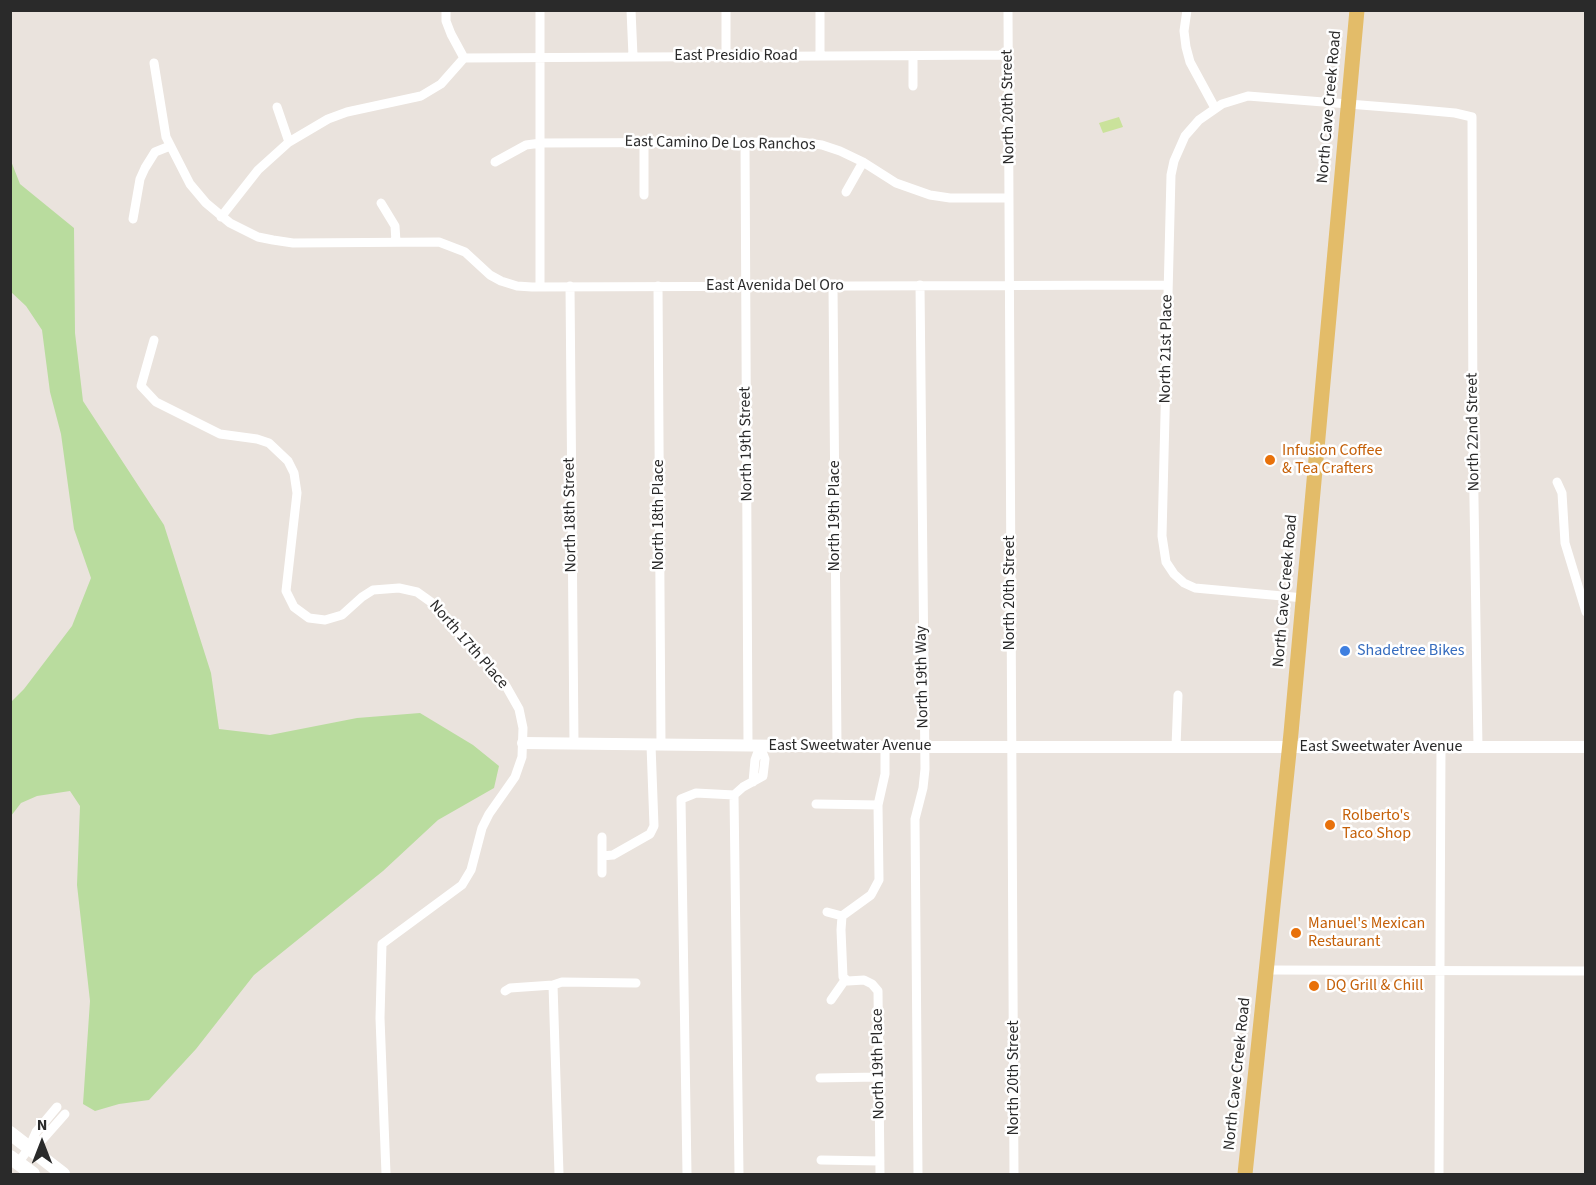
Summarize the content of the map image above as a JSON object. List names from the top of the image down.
{
  "streets": {
    "main road": ["North Cave Creek Road"],
    "street": [
      "East Presidio Road",
      "North 20th Street",
      "East Camino De Los Ranchos",
      "East Avenida Del Oro",
      "North 21st Place",
      "North 22nd Street",
      "North 19th Street",
      "North 18th Street",
      "North 18th Place",
      "North 19th Place",
      "North 17th Place",
      "North 19th Way",
      "East Sweetwater Avenue"
    ]
  },
  "crossings": [
    ["East Presidio Road", "North 20th Street"],
    ["North 20th Street", "East Camino De Los Ranchos"],
    ["North 20th Street", "East Avenida Del Oro"],
    ["North 20th Street", "East Sweetwater Avenue"],
    ["North Cave Creek Road", "North 21st Place"],
    ["North Cave Creek Road", "East Sweetwater Avenue"],
    ["East Camino De Los Ranchos", "North 19th Street"],
    ["East Avenida Del Oro", "North 21st Place"],
    ["East Avenida Del Oro", "North 19th Street"],
    ["East Avenida Del Oro", "North 18th Street"],
    ["East Avenida Del Oro", "North 18th Place"],
    ["East Avenida Del Oro", "North 19th Place"],
    ["East Avenida Del Oro", "North 19th Way"],
    ["North 21st Place", "North 22nd Street"],
    ["North 22nd Street", "East Sweetwater Avenue"],
    ["North 19th Street", "East Sweetwater Avenue"],
    ["North 18th Street", "East Sweetwater Avenue"],
    ["North 18th Place", "East Sweetwater Avenue"],
    ["North 19th Place", "East Sweetwater Avenue"],
    ["North 17th Place", "East Sweetwater Avenue"],
    ["North 19th Way", "East Sweetwater Avenue"]
  ],
  "places": [
    "Infusion Coffee & Tea Crafters",
    "Shadetree Bikes",
    "Rolberto's Taco Shop",
    "Manuel's Mexican Restaurant",
    "DQ Grill & Chill"
  ],
  "north": "top"
}
